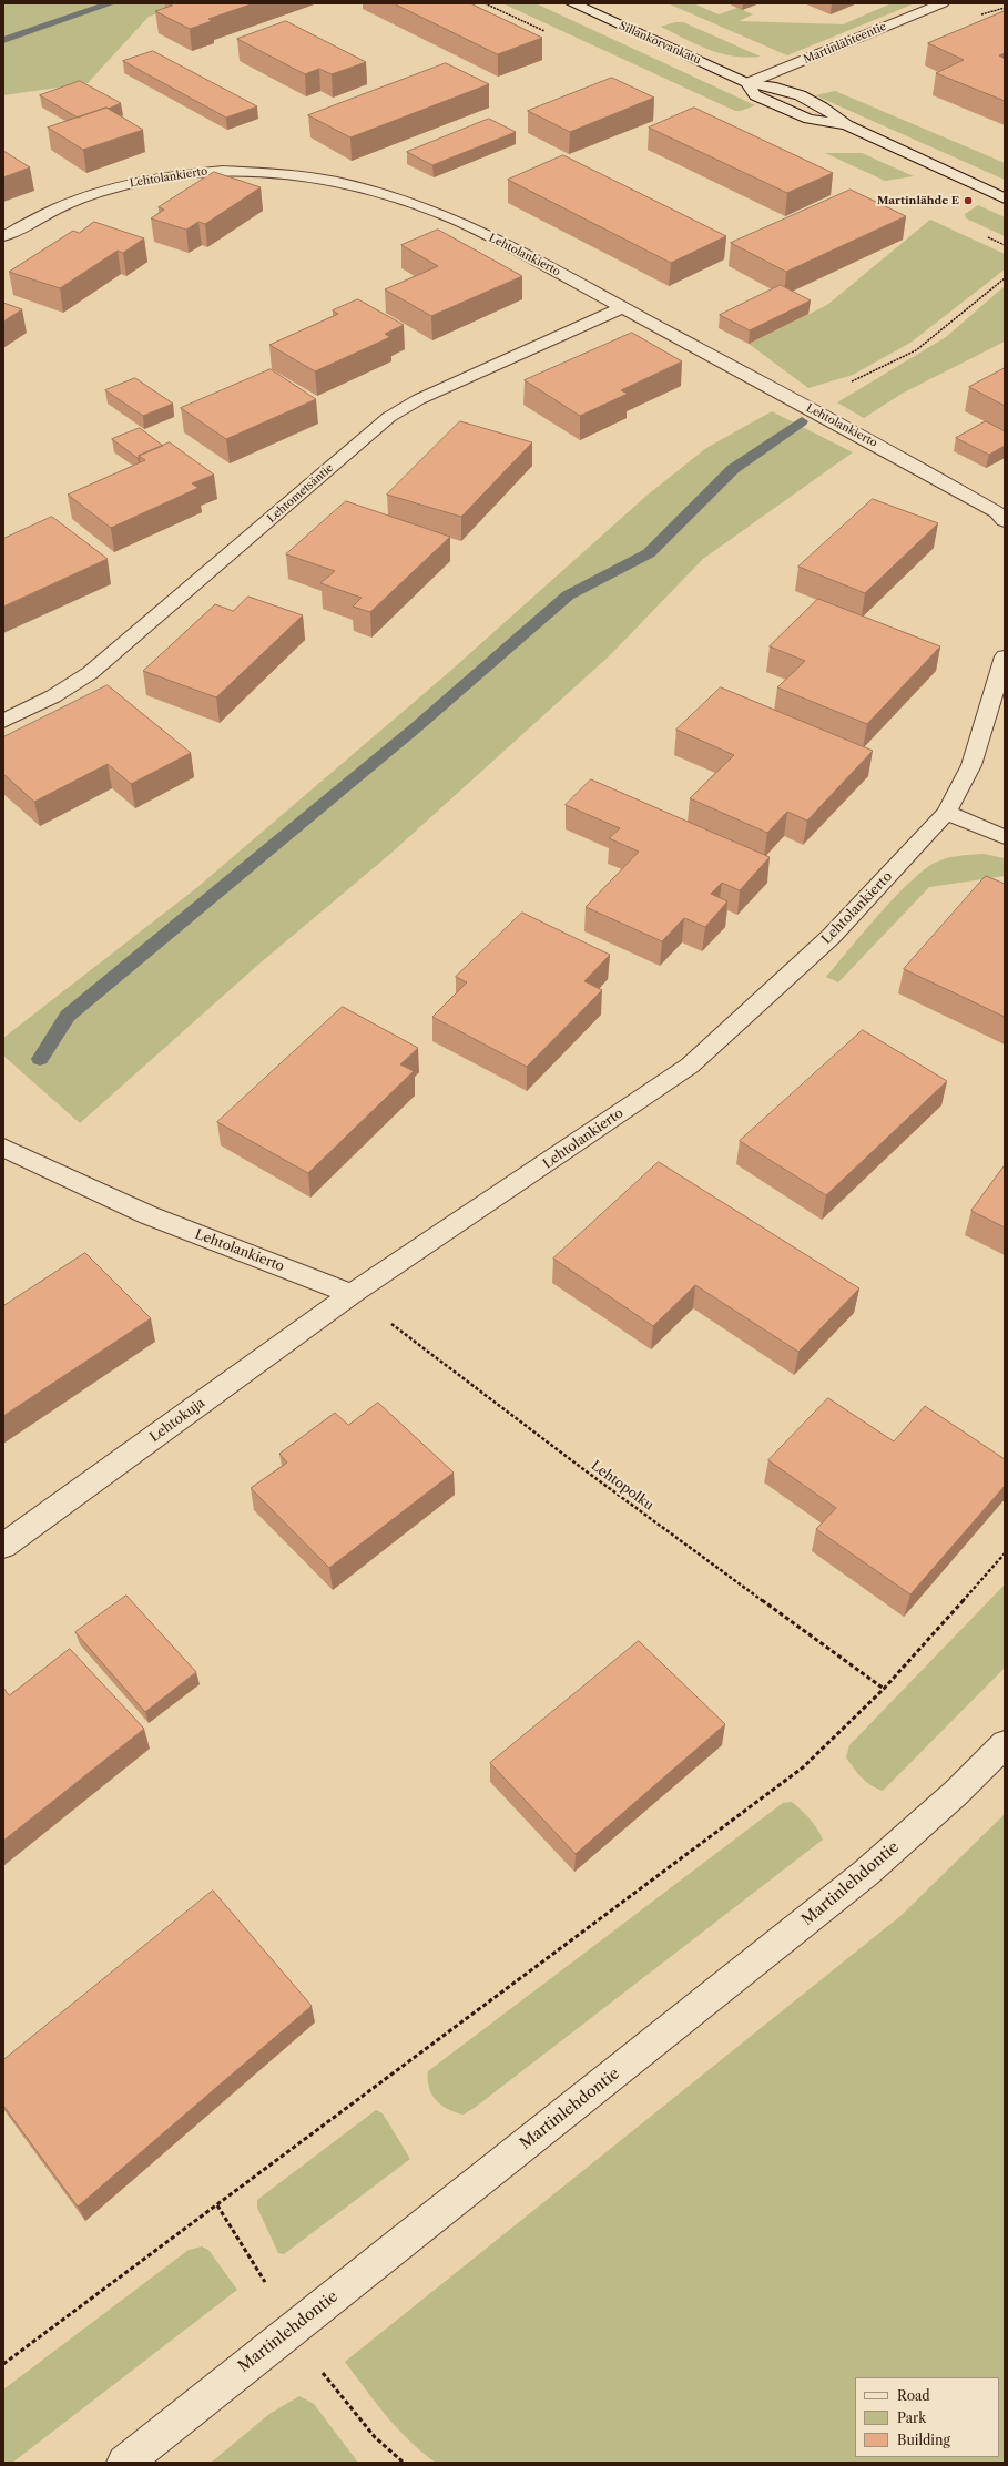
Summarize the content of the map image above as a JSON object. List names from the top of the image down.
{
  "streets": {
    "street": [
      "Sillankorvankatu",
      "Martinlähteentie",
      "Lehtolankierto",
      "Lehtometsäntie",
      "Lehtokuja",
      "Martinlehdontie"
    ],
    "path": ["Lehtopolku"]
  },
  "crossings": [
    ["Sillankorvankatu", "Martinlähteentie"],
    ["Lehtolankierto", "Lehtometsäntie"],
    ["Lehtolankierto", "Lehtokuja"],
    ["Lehtolankierto", "Lehtopolku"],
    ["Lehtokuja", "Lehtopolku"]
  ],
  "places": ["Martinlähde E"],
  "legend": ["Road", "Park", "Building"]
}
